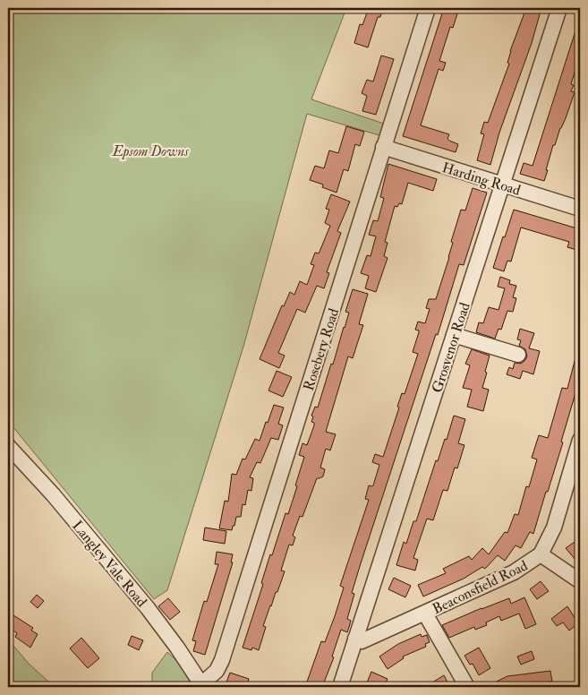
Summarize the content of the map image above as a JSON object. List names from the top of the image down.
{
  "streets": {
    "street": [
      "Harding Road",
      "Grosvenor Road",
      "Rosebery Road",
      "Langley Vale Road",
      "Beaconsfield Road"
    ]
  },
  "crossings": [
    ["Harding Road", "Grosvenor Road"],
    ["Harding Road", "Rosebery Road"],
    ["Grosvenor Road", "Beaconsfield Road"],
    ["Rosebery Road", "Langley Vale Road"]
  ],
  "parks": ["Epsom Downs"]
}
